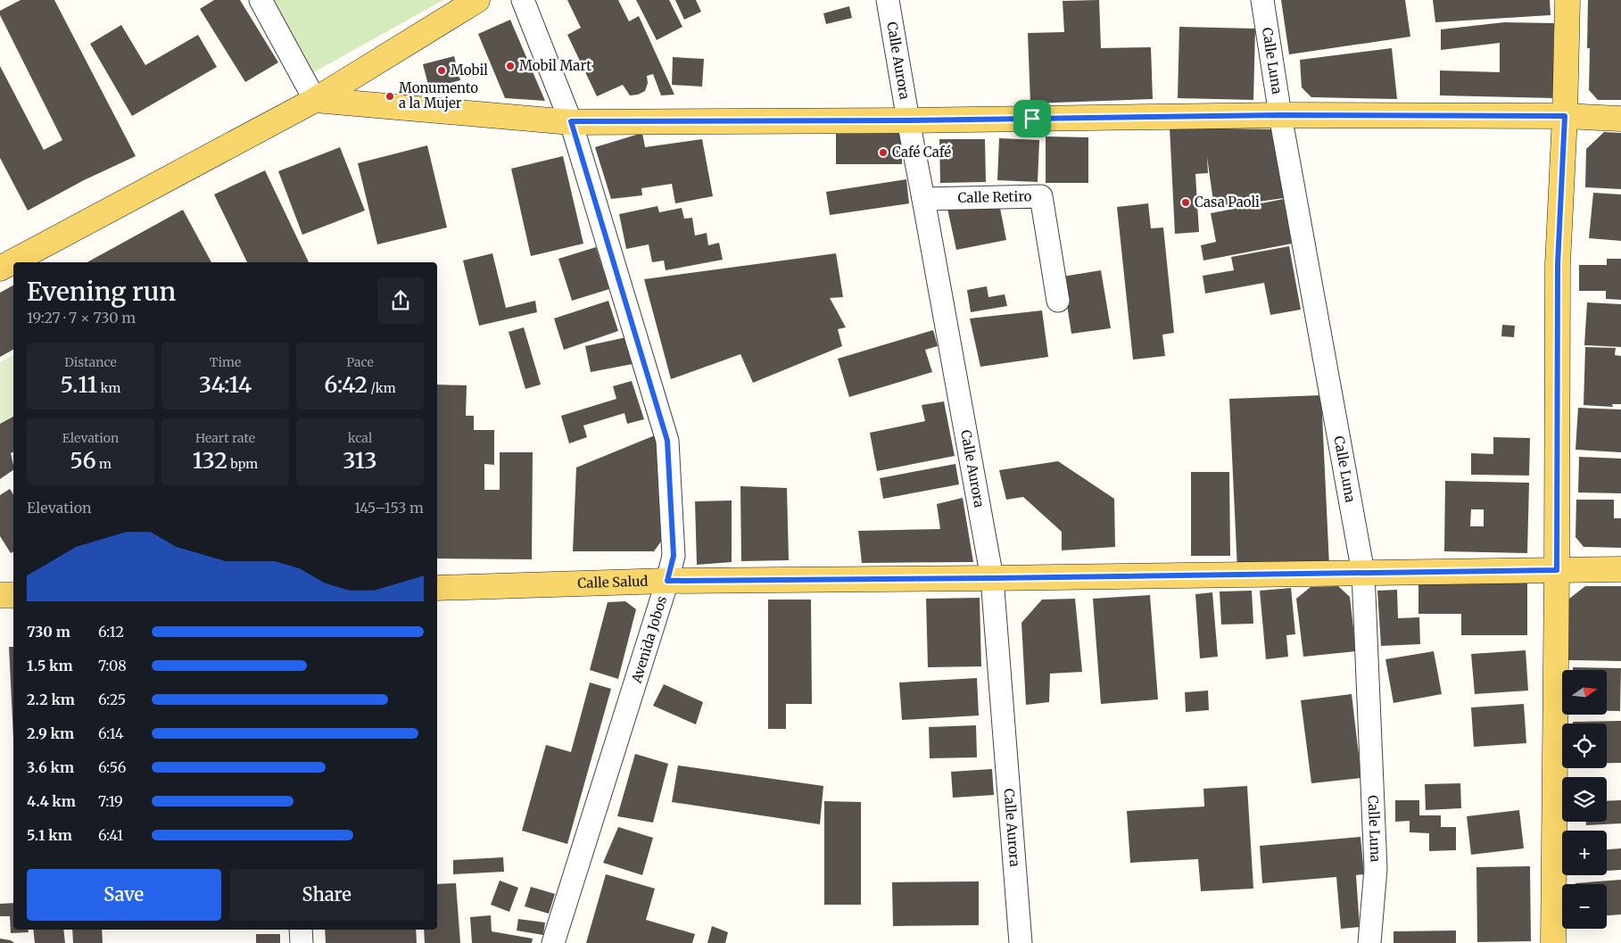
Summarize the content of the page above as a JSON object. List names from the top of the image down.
{
  "streets": {
    "main road": ["Calle Salud"],
    "street": [
      "Calle Aurora",
      "Calle Luna",
      "Calle Retiro",
      "Avenida Jobos"
    ]
  },
  "crossings": [
    ["Calle Aurora", "Calle Retiro"],
    ["Calle Aurora", "Calle Salud"],
    ["Calle Luna", "Calle Salud"],
    ["Calle Salud", "Avenida Jobos"]
  ],
  "places": [
    "Mobil Mart",
    "Mobil",
    "Monumento a la Mujer",
    "Café Café",
    "Casa Paoli"
  ],
  "north": "right",
  "page": {
    "heading": ["Evening run", "19:27 · 7 × 730 m"],
    "stats": [
      ["Distance", "5.11 km"],
      ["Time", "34:14"],
      ["Pace", "6:42 /km"],
      ["Elevation", "56 m"],
      ["Heart rate", "132 bpm"],
      ["kcal", "313"]
    ],
    "chart": ["Elevation", "145–153 m"],
    "list": [
      {
        "name": "730 m",
        "note": "6:12"
      },
      {
        "name": "1.5 km",
        "note": "7:08"
      },
      {
        "name": "2.2 km",
        "note": "6:25"
      },
      {
        "name": "2.9 km",
        "note": "6:14"
      },
      {
        "name": "3.6 km",
        "note": "6:56"
      },
      {
        "name": "4.4 km",
        "note": "7:19"
      },
      {
        "name": "5.1 km",
        "note": "6:41"
      }
    ],
    "map_buttons": ["+", "−"],
    "buttons": ["Save", "Share"]
  }
}
